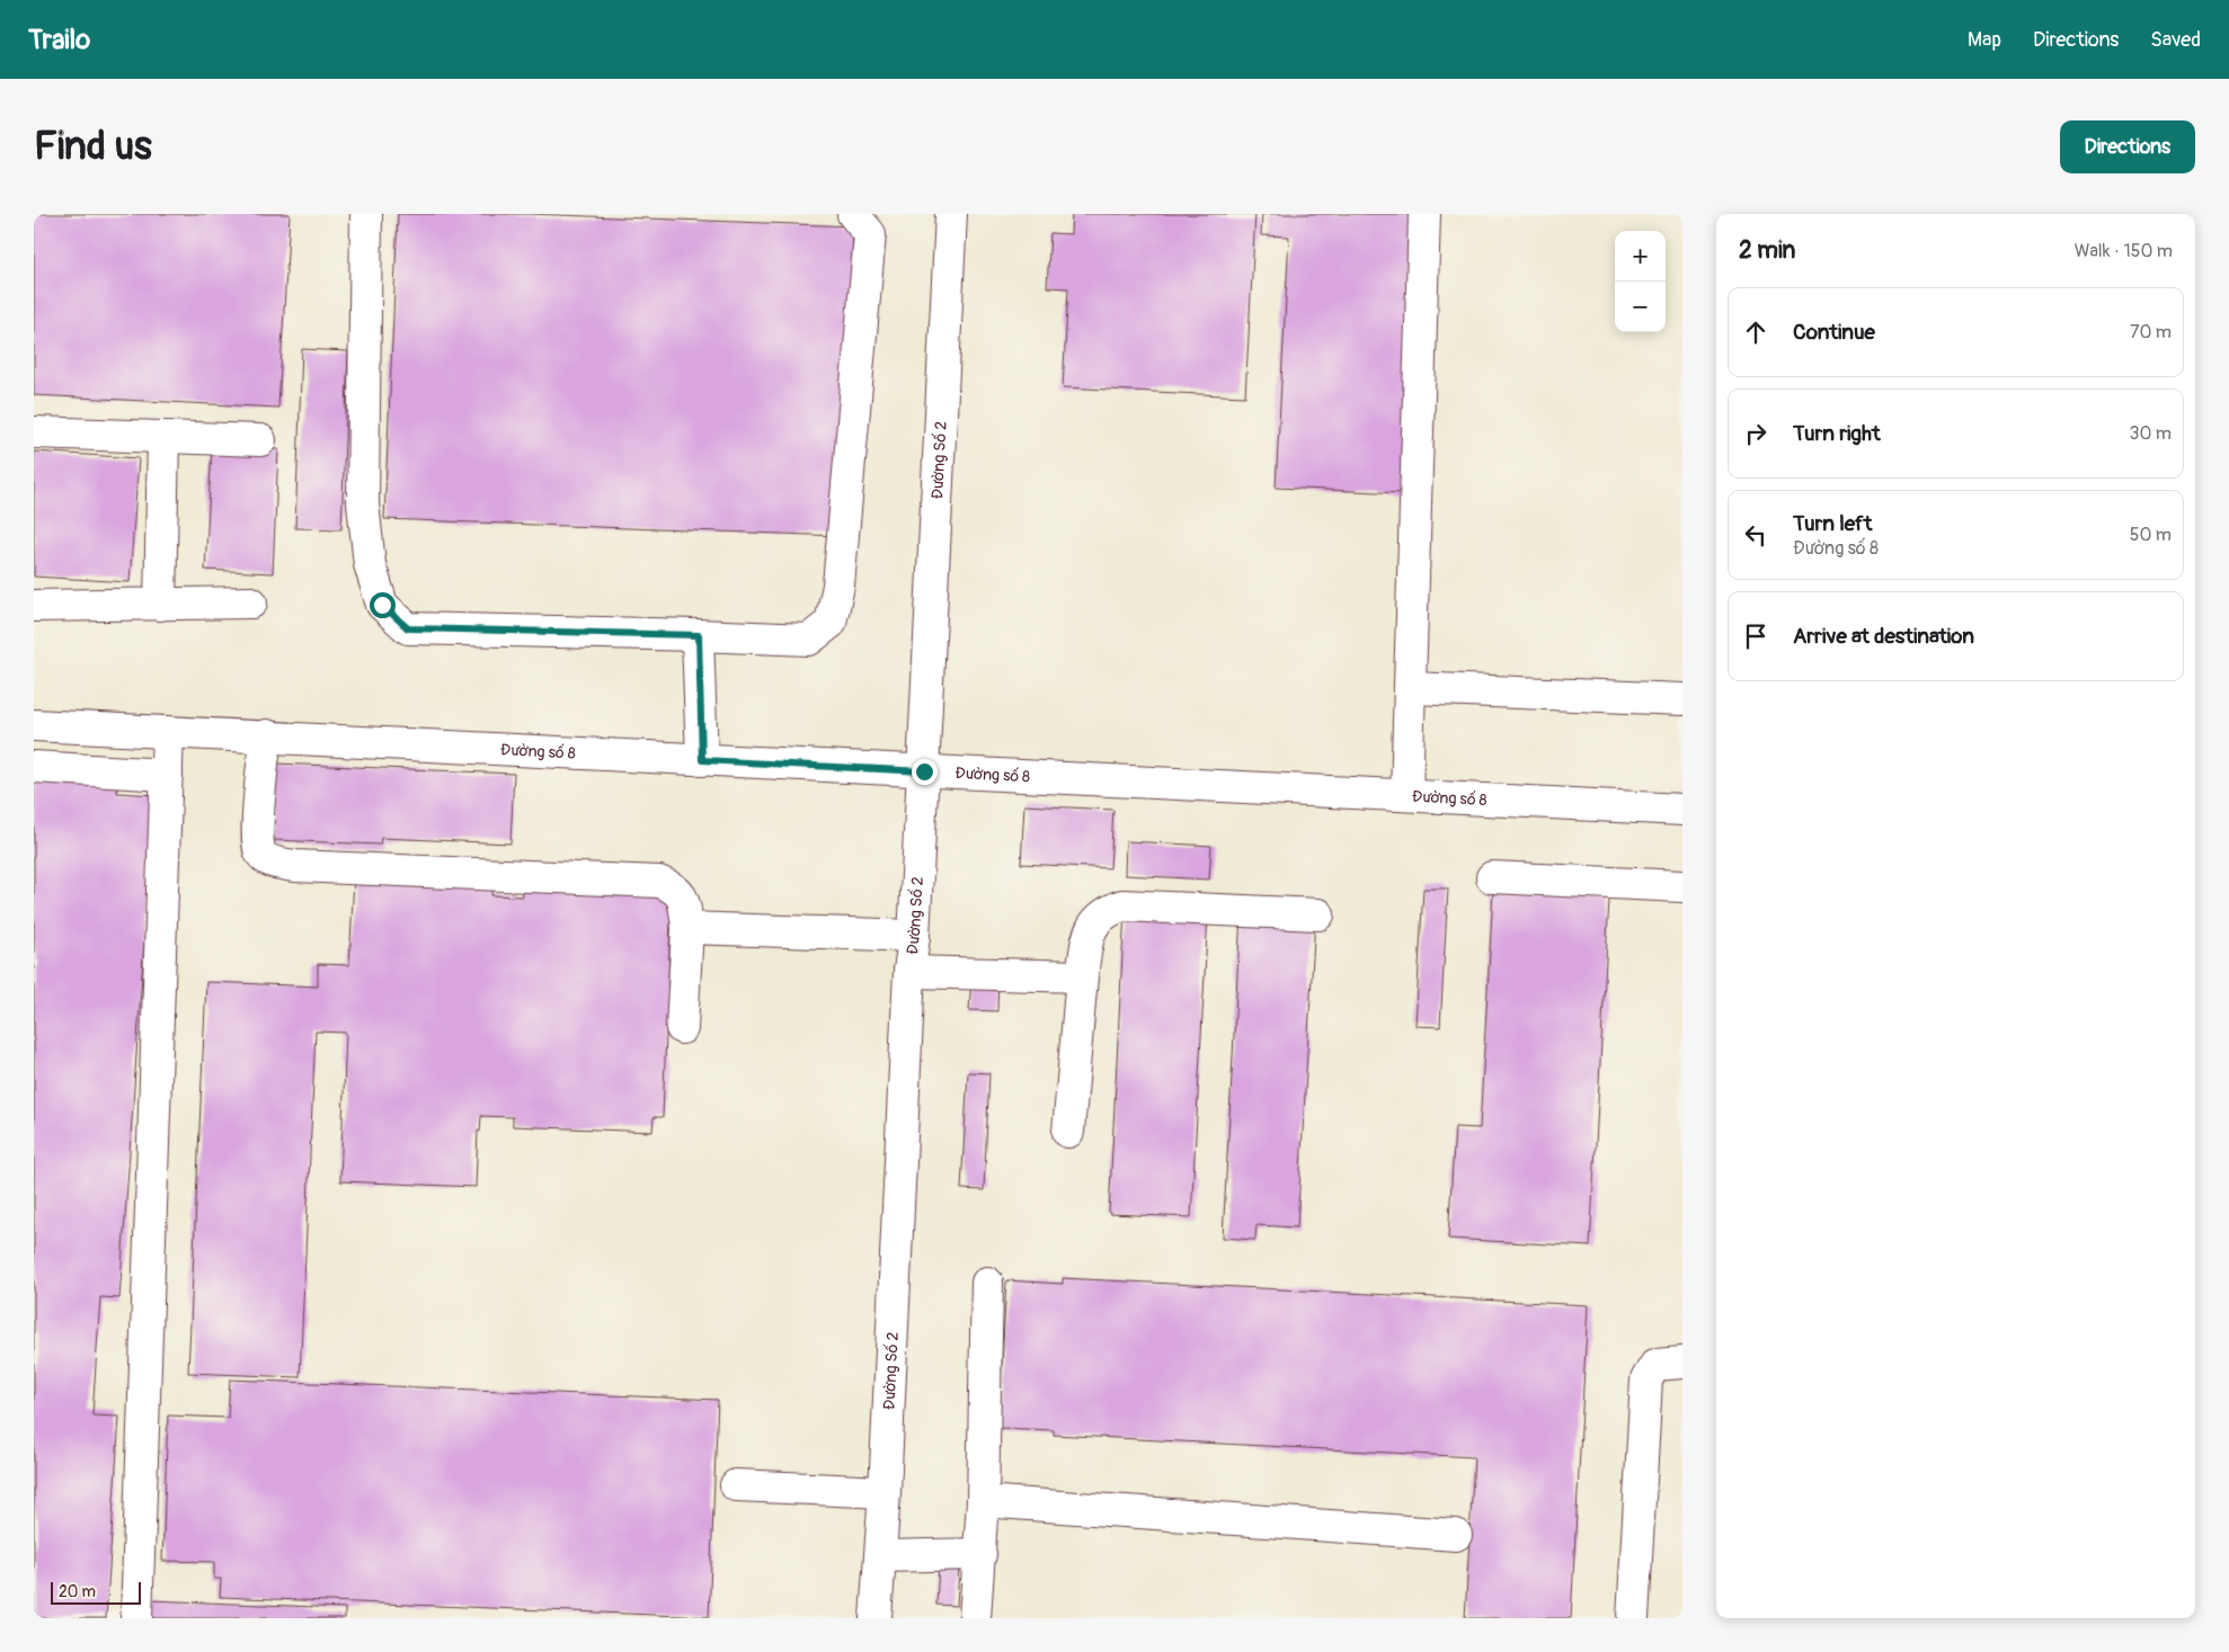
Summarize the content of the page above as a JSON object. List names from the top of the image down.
{
  "streets": {
    "street": ["Đường Số 2", "Đường số 8"]
  },
  "crossings": [
    ["Đường Số 2", "Đường số 8"]
  ],
  "scale_bar": "20 m",
  "page": {
    "header": "Trailo",
    "nav": ["Map", "Directions", "Saved"],
    "buttons": "Directions",
    "title": "Find us",
    "heading": ["2 min", "Walk · 150 m"],
    "map_buttons": ["+", "−"],
    "list": [
      ["Continue", "70 m"],
      ["Turn right", "30 m"],
      ["Turn left", "Đường số 8", "50 m"],
      "Arrive at destination"
    ],
    "scale": "20 m"
  }
}
